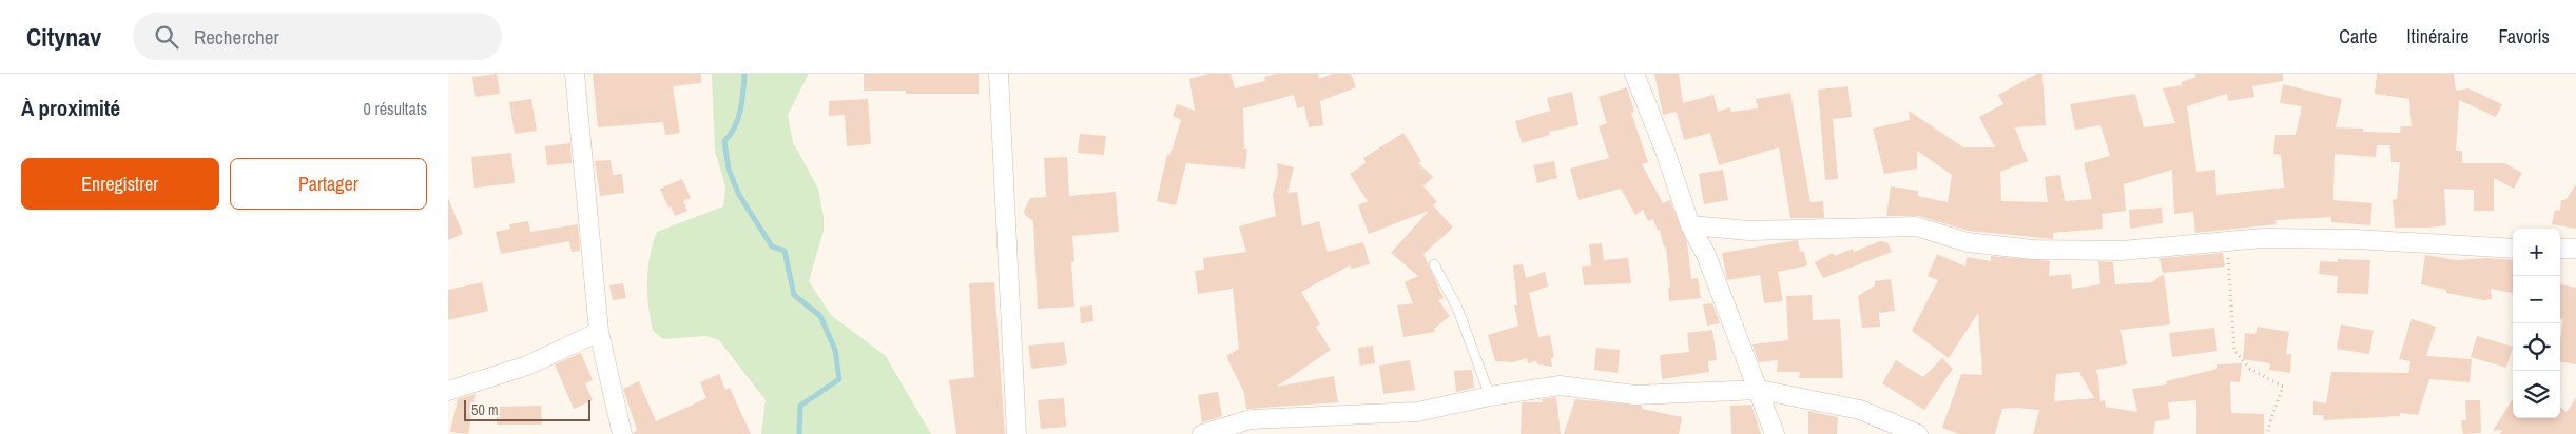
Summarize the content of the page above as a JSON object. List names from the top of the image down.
{
  "scale_bar": "50 m",
  "page": {
    "header": "Citynav",
    "search": "Rechercher",
    "nav": ["Carte", "Itinéraire", "Favoris"],
    "heading": ["À proximité", "0 résultats"],
    "buttons": ["Enregistrer", "Partager"],
    "map_buttons": ["+", "−"],
    "scale": "50 m"
  }
}
